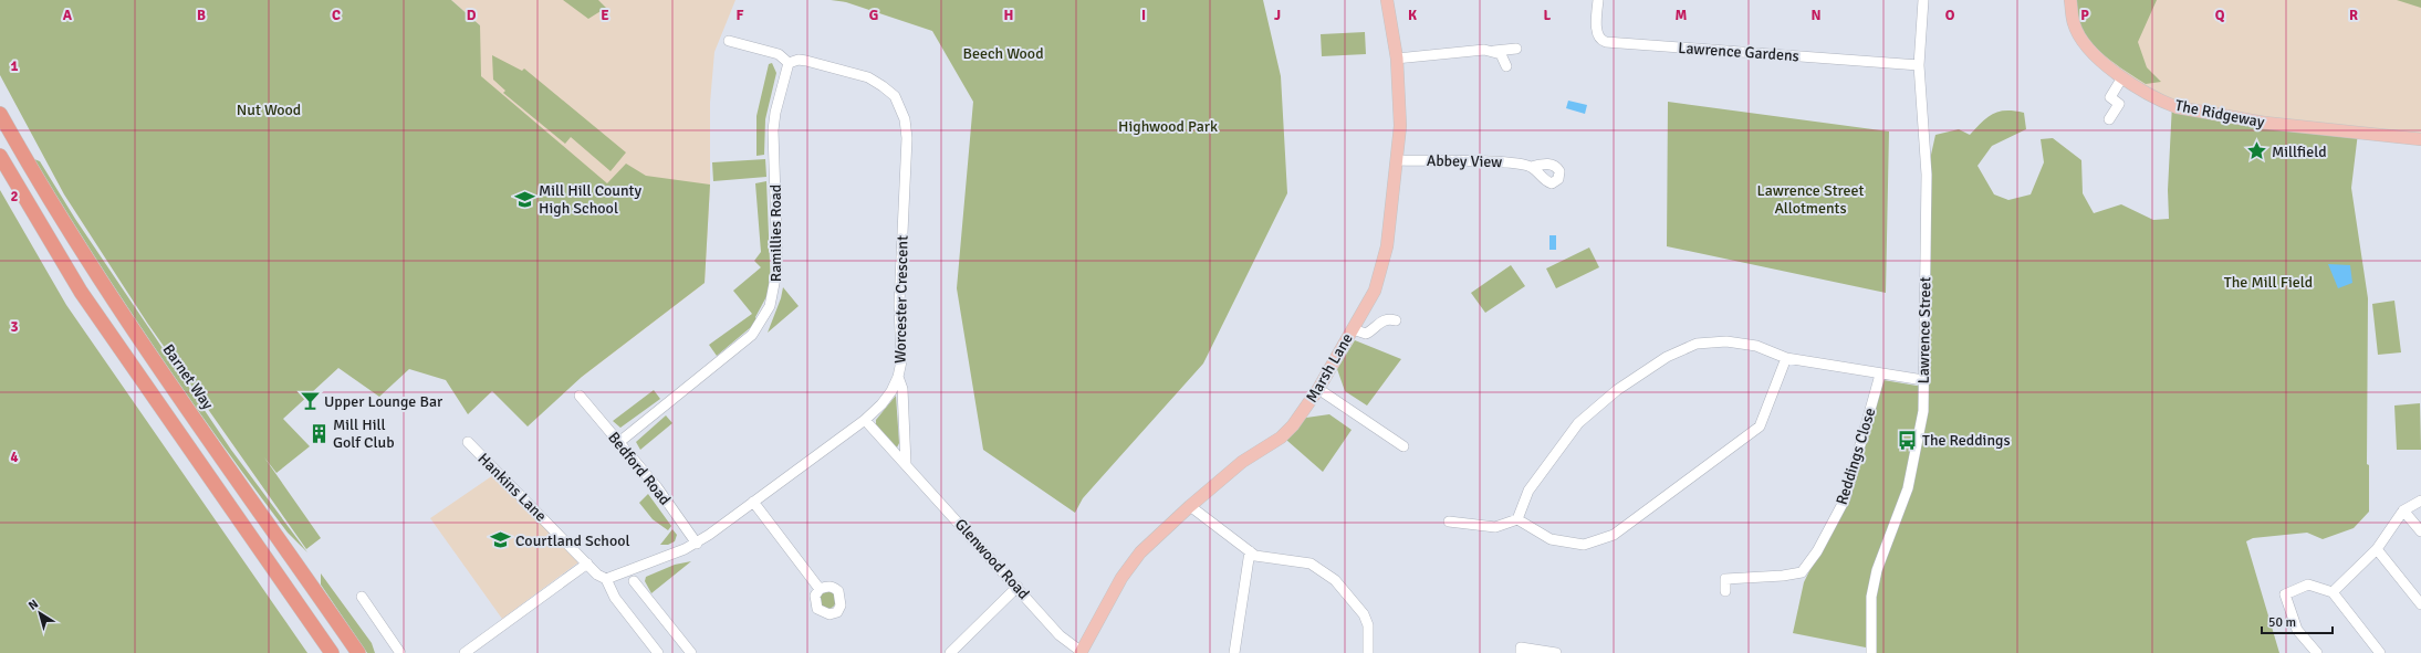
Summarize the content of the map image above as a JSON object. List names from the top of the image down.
{
  "streets": {
    "highway": ["Barnet Way"],
    "main road": ["The Ridgeway", "Marsh Lane"],
    "street": [
      "Lawrence Gardens",
      "Abbey View",
      "Ramillies Road",
      "Worcester Crescent",
      "Lawrence Street",
      "Reddings Close",
      "Bedford Road",
      "Hankins Lane",
      "Glenwood Road"
    ]
  },
  "crossings": [
    ["Lawrence Gardens", "Lawrence Street"],
    ["Abbey View", "Marsh Lane"],
    ["Ramillies Road", "Worcester Crescent"],
    ["Ramillies Road", "Bedford Road"],
    ["Worcester Crescent", "Bedford Road"],
    ["Worcester Crescent", "Hankins Lane"],
    ["Worcester Crescent", "Glenwood Road"],
    ["Marsh Lane", "Glenwood Road"]
  ],
  "parks": [
    "Beech Wood",
    "Nut Wood",
    "Highwood Park",
    "Lawrence Street Allotments",
    "The Mill Field"
  ],
  "places": {
    "place": ["Millfield"],
    "school or university": ["Mill Hill County High School", "Courtland School"],
    "bar": ["Upper Lounge Bar"],
    "building": ["Mill Hill Golf Club"],
    "bus stop": ["The Reddings"]
  },
  "scale_bar": "50 m",
  "north": "top left",
  "grid": {
    "columns": [
      "A",
      "B",
      "C",
      "D",
      "E",
      "F",
      "G",
      "H",
      "I",
      "J",
      "K",
      "L",
      "M",
      "N",
      "O",
      "P",
      "Q",
      "R"
    ],
    "rows": [
      "1",
      "2",
      "3",
      "4"
    ]
  }
}
